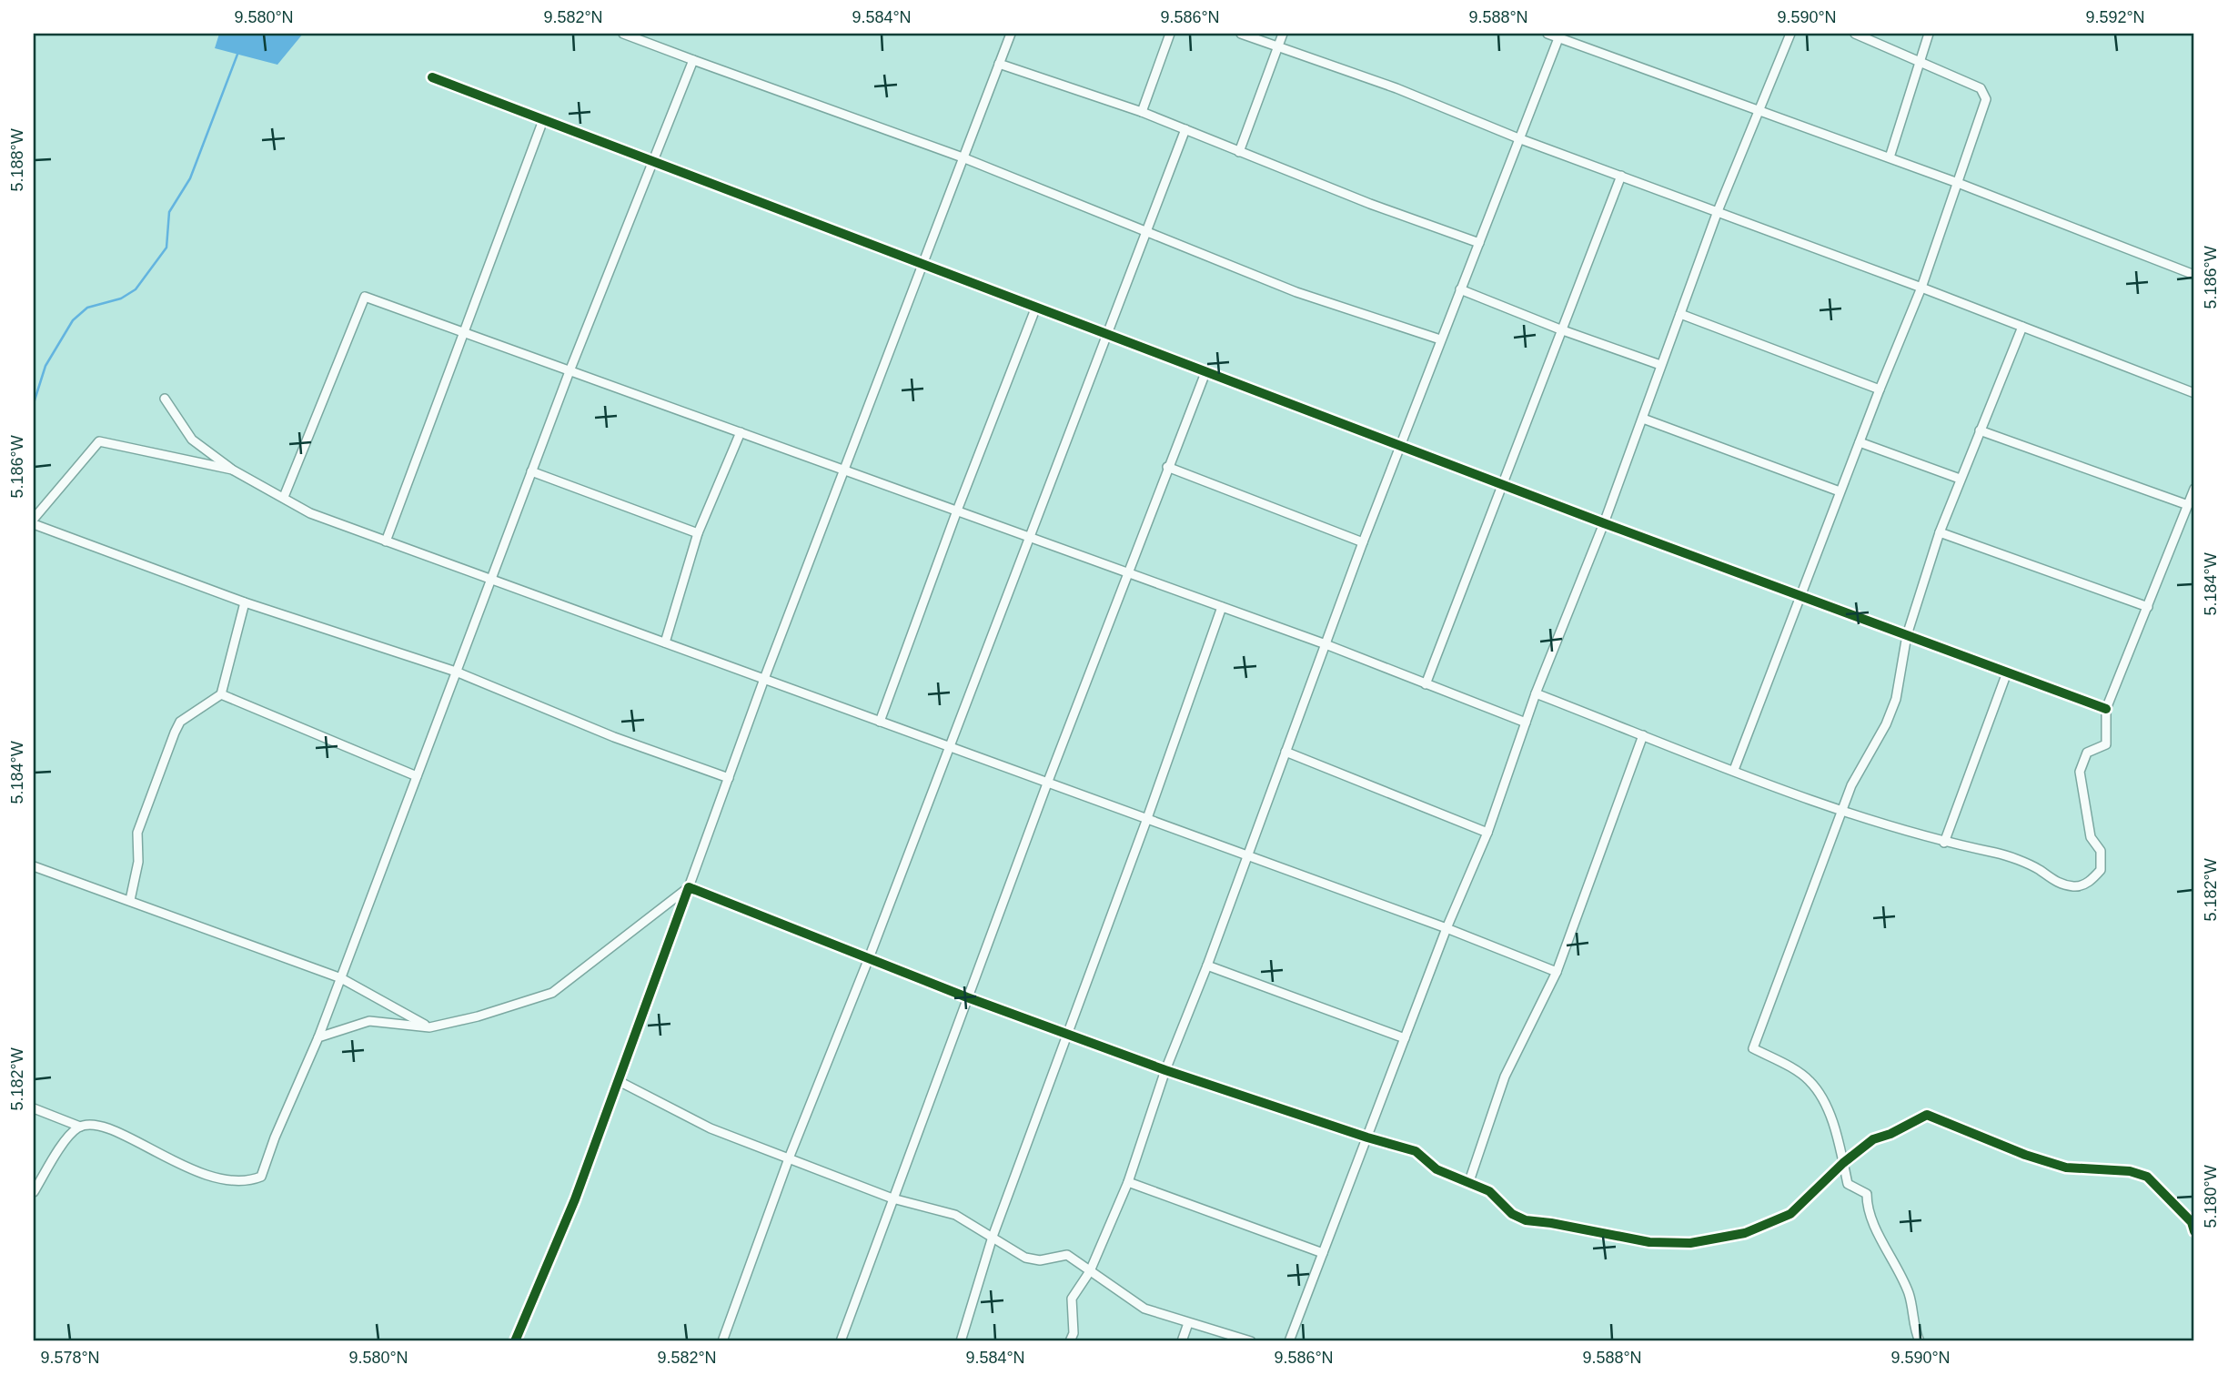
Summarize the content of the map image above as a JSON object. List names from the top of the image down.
{
  "coordinates": [
    "9.580°N",
    "9.582°N",
    "9.584°N",
    "9.586°N",
    "9.588°N",
    "9.590°N",
    "9.592°N",
    "5.188°W",
    "5.186°W",
    "5.184°W",
    "5.182°W",
    "5.180°W",
    "9.578°N"
  ]
}
